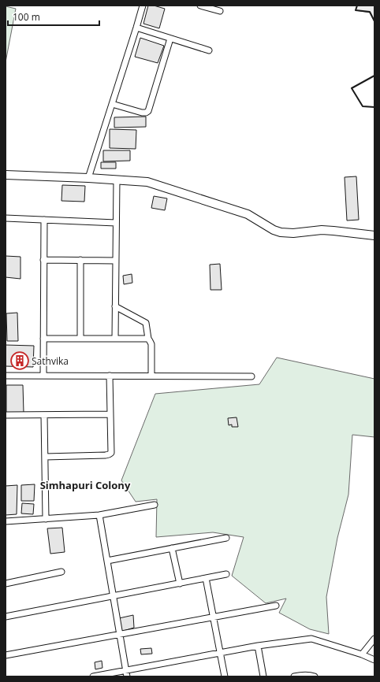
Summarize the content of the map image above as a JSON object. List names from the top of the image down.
{
  "districts": ["Simhapuri Colony"],
  "places": {
    "building": ["Sathvika"]
  },
  "scale_bar": "100 m"
}
